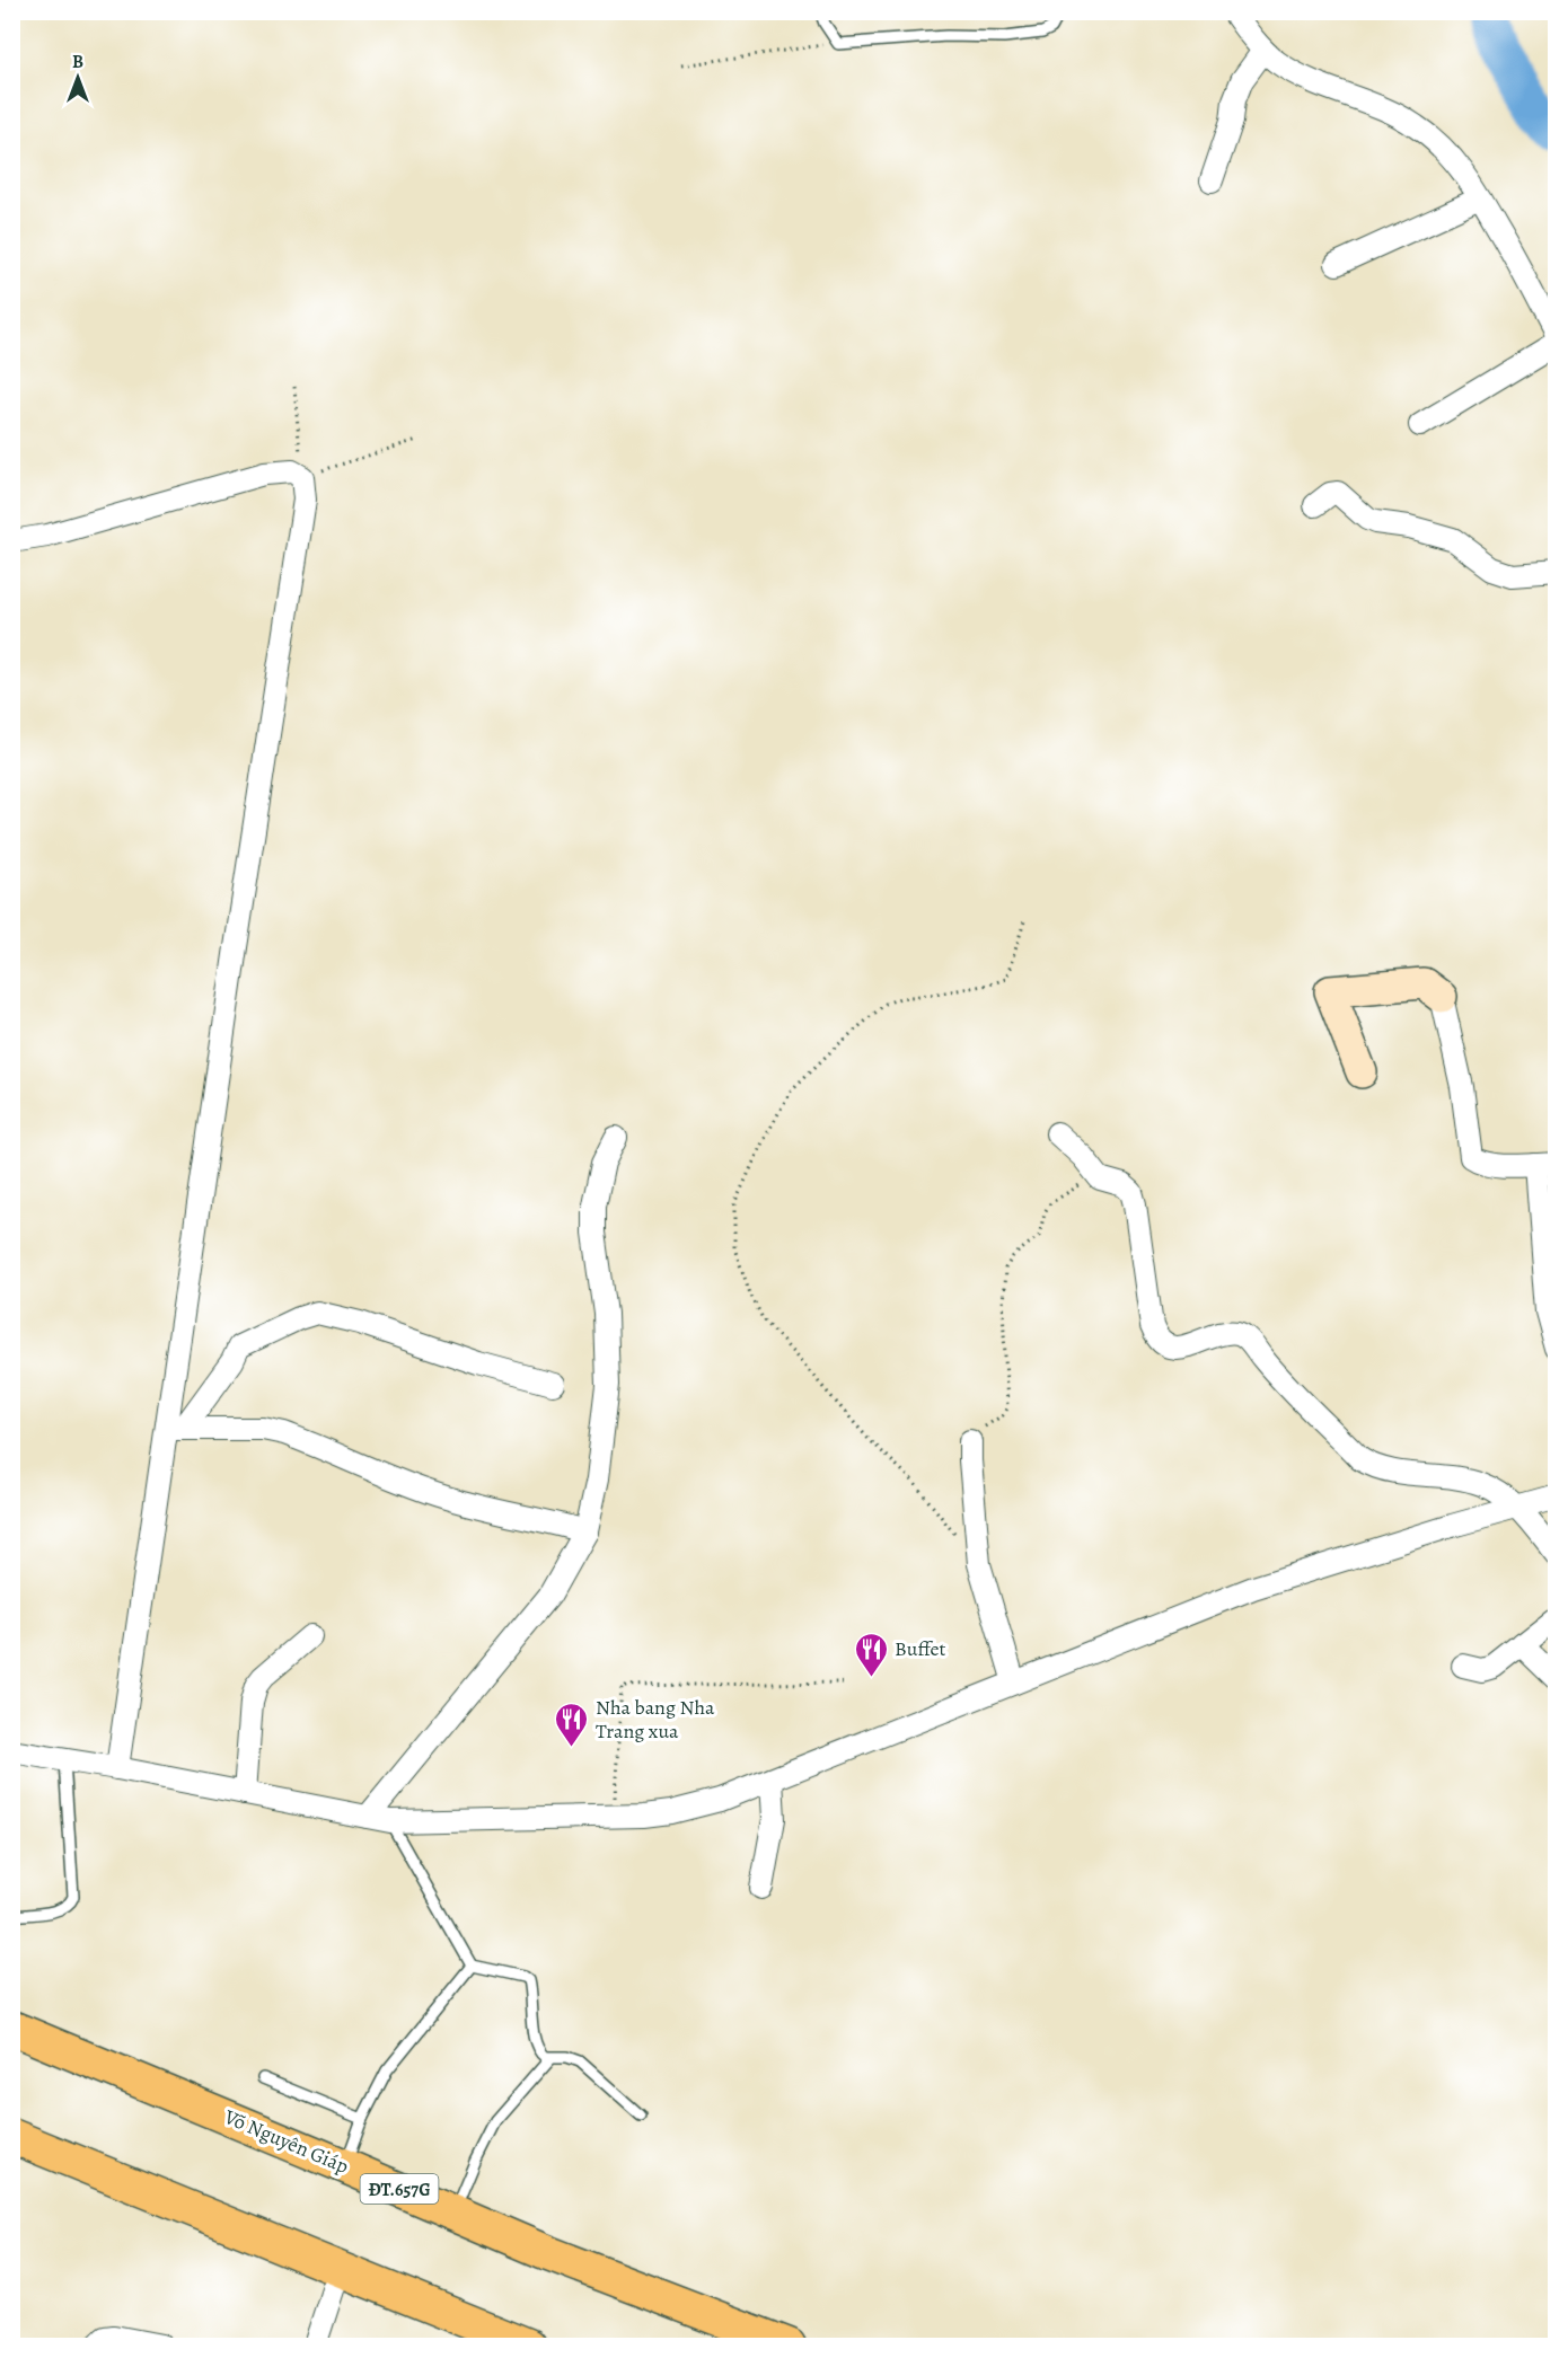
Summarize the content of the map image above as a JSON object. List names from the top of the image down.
{
  "streets": {
    "main road": ["Võ Nguyên Giáp", "ĐT.657G"]
  },
  "places": {
    "restaurant": ["Buffet", "Nha bang Nha Trang xua"]
  },
  "north": "top"
}
